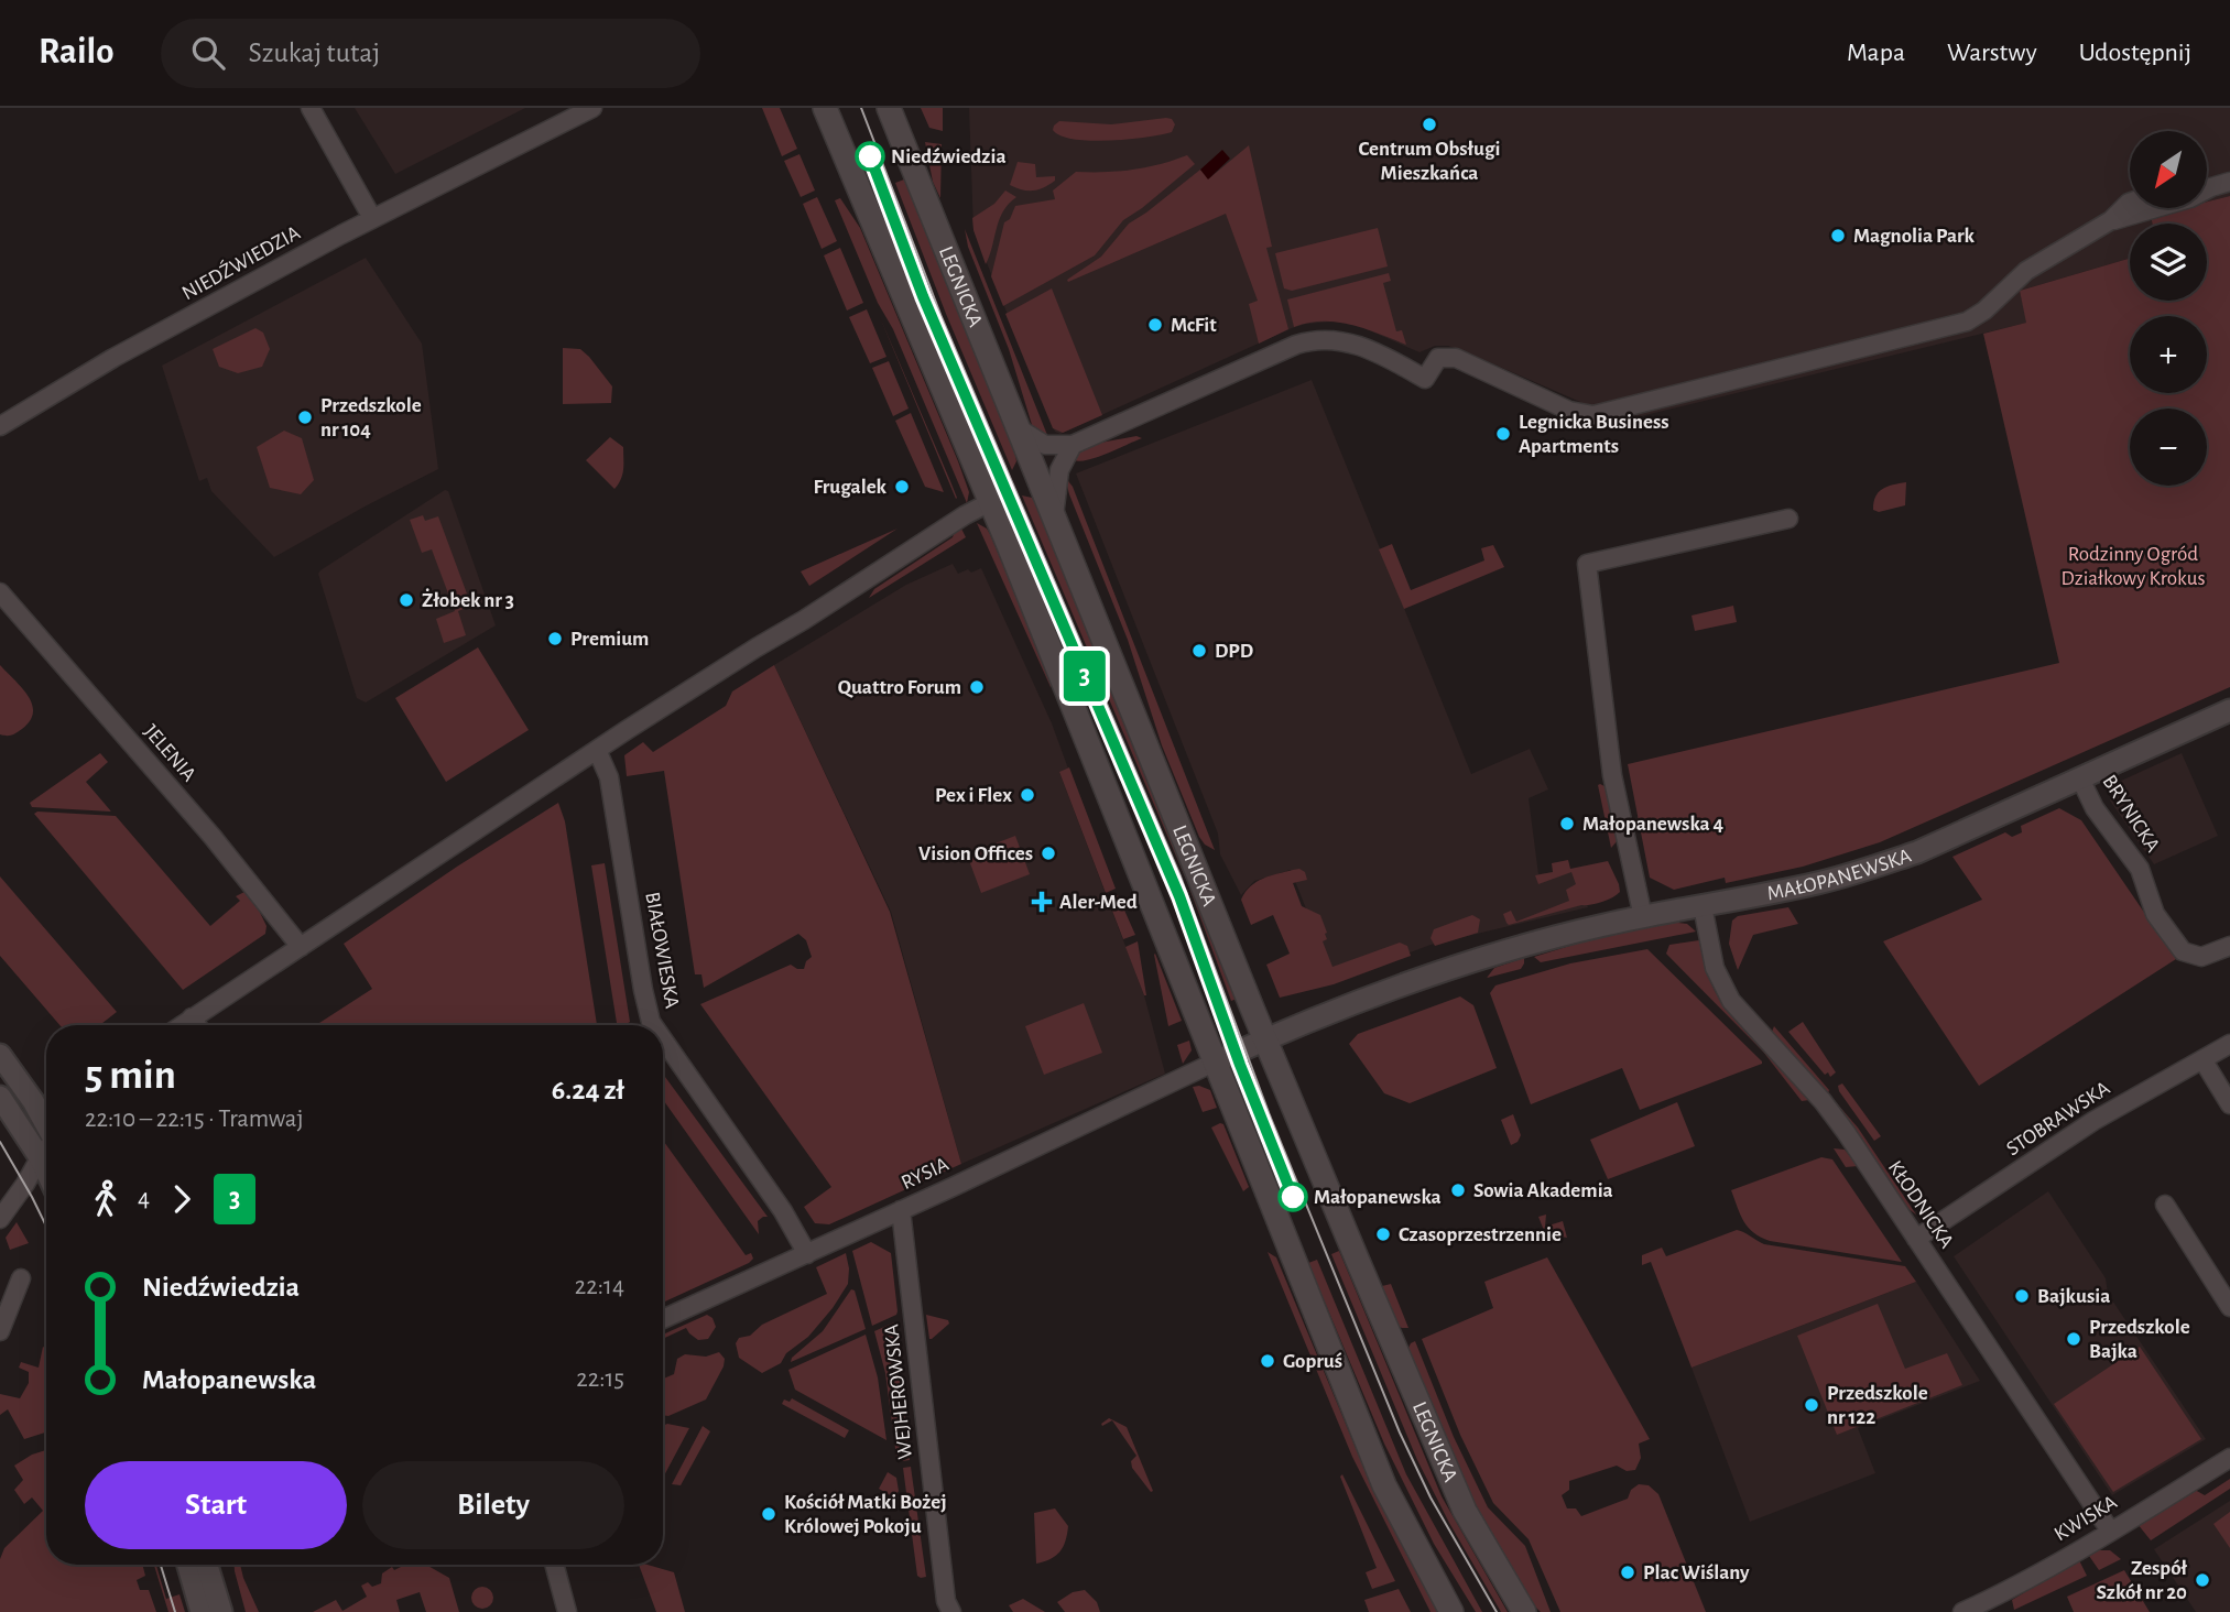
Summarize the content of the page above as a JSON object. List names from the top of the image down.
{
  "streets": {
    "main road": ["LEGNICKA"],
    "street": [
      "NIEDŹWIEDZIA",
      "JELENIA",
      "BRYNICKA",
      "MAŁOPANEWSKA",
      "BIAŁOWIESKA",
      "STOBRAWSKA",
      "RYSIA",
      "KŁODNICKA",
      "WEJHEROWSKA",
      "KWISKA"
    ]
  },
  "crossings": [
    ["LEGNICKA", "MAŁOPANEWSKA"],
    ["BRYNICKA", "MAŁOPANEWSKA"],
    ["MAŁOPANEWSKA", "RYSIA"],
    ["MAŁOPANEWSKA", "KŁODNICKA"],
    ["BIAŁOWIESKA", "RYSIA"],
    ["STOBRAWSKA", "KŁODNICKA"],
    ["RYSIA", "WEJHEROWSKA"],
    ["KŁODNICKA", "KWISKA"]
  ],
  "parks": ["Rodzinny Ogród Działkowy Krokus"],
  "places": {
    "other": [
      "Centrum Obsługi Mieszkańca",
      "Niedźwiedzia",
      "Magnolia Park",
      "McFit",
      "Przedszkole nr 104",
      "Legnicka Business Apartments",
      "Frugalek",
      "Żłobek nr 3",
      "Premium",
      "DPD",
      "Quattro Forum",
      "Pex i Flex",
      "Małopanewska 4",
      "Vision Offices",
      "Sowia Akademia",
      "Małopanewska",
      "Czasoprzestrzennie",
      "Bajkusia",
      "Przedszkole Bajka",
      "Gopruś",
      "Przedszkole nr 122",
      "Kościół Matki Bożej Królowej Pokoju",
      "Plac Wiślany",
      "Zespół Szkół nr 20"
    ],
    "health": ["Aler-Med"]
  },
  "lines": ["tram line 3"],
  "north": "bottom left",
  "page": {
    "header": "Railo",
    "search": "Szukaj tutaj",
    "nav": ["Mapa", "Warstwy", "Udostępnij"],
    "on_map": "3",
    "map_buttons": ["+", "−"],
    "heading": ["5 min", "22:10 – 22:15 · Tramwaj", "6.24 zł"],
    "legs": ["4", "3"],
    "list": [
      {
        "name": "Niedźwiedzia",
        "value": "22:14"
      },
      {
        "name": "Małopanewska",
        "value": "22:15"
      }
    ],
    "buttons": ["Start", "Bilety"]
  }
}
